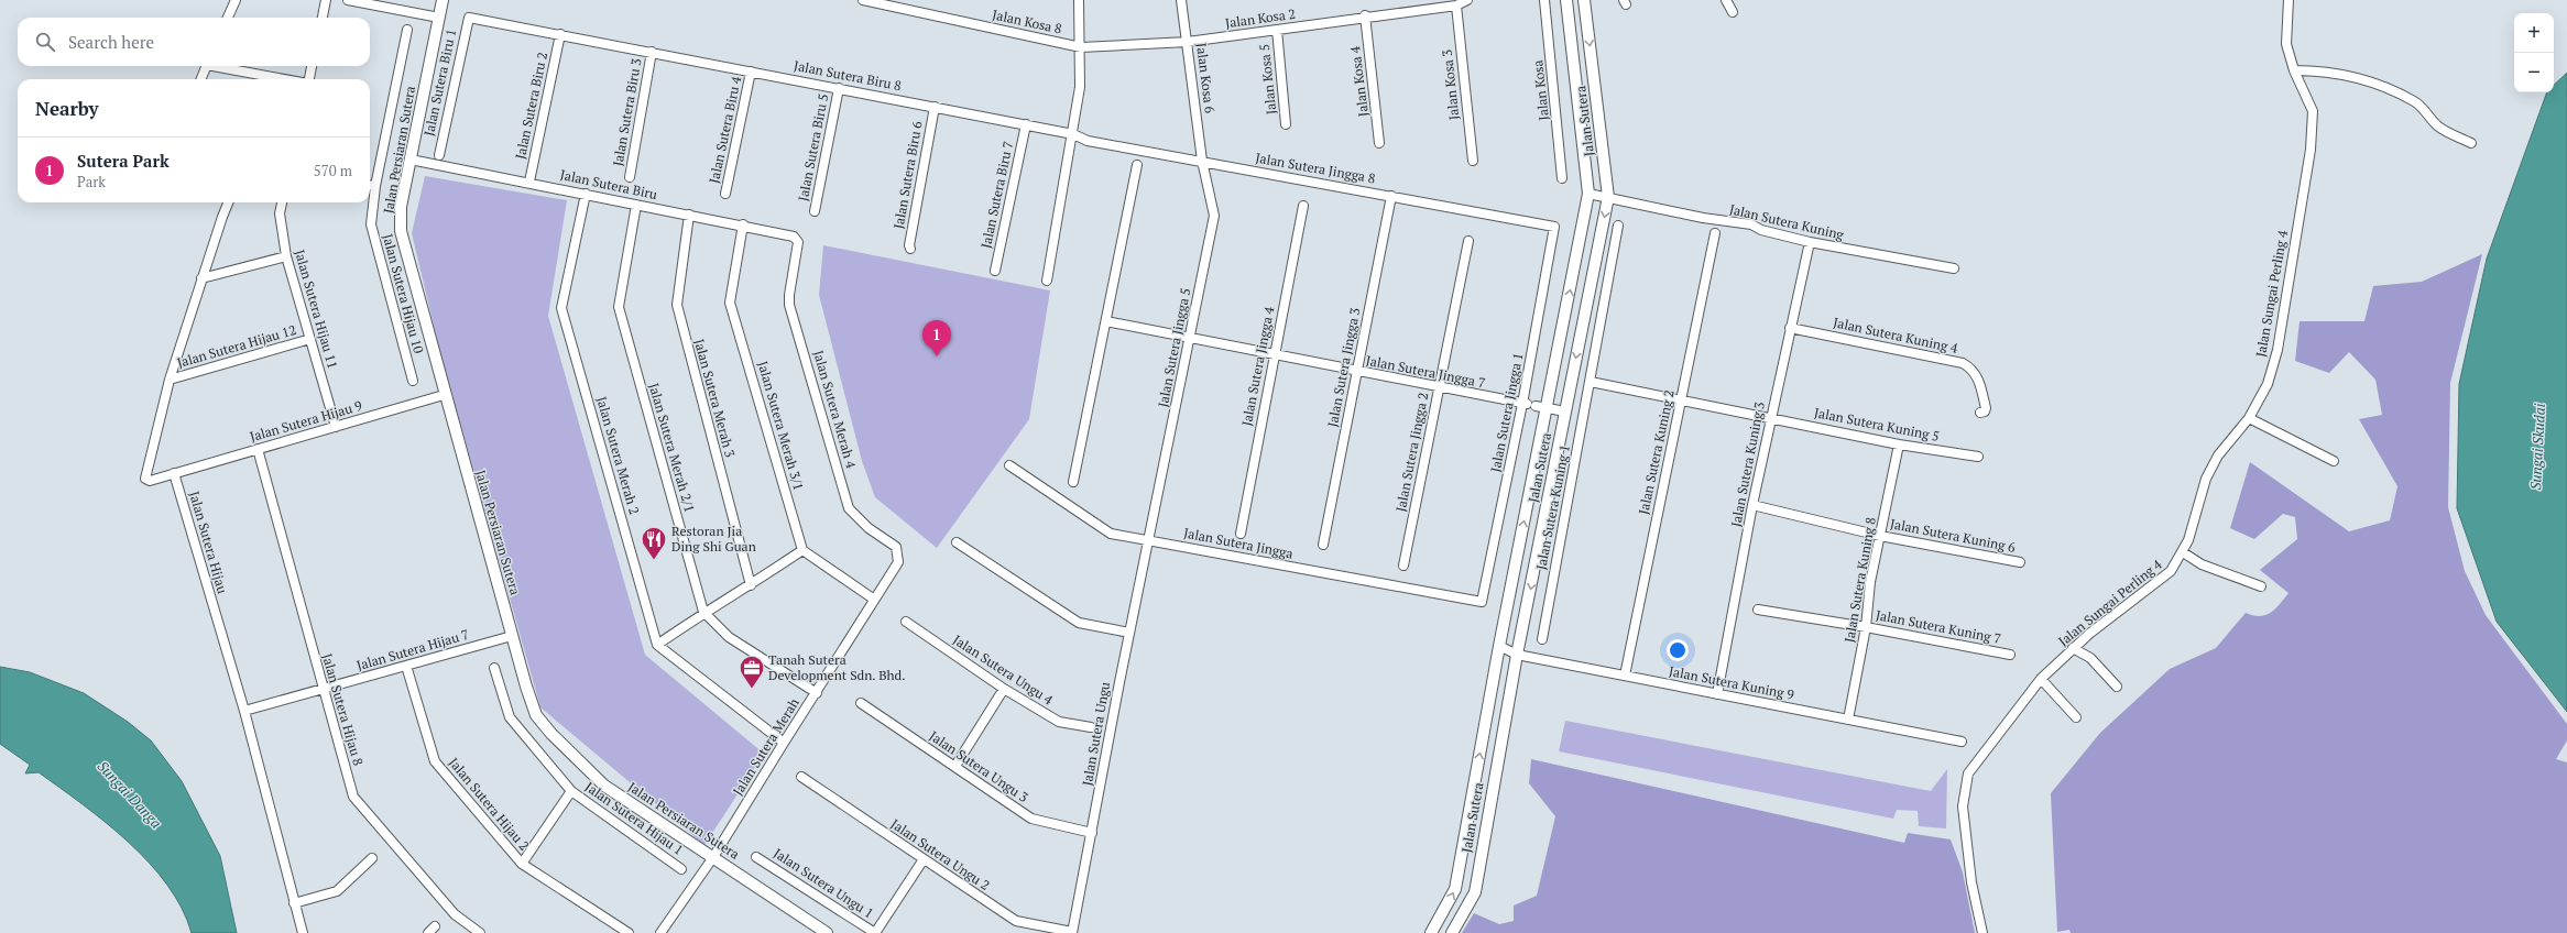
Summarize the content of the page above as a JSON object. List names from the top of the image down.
{
  "streets": {
    "street": [
      "Jalan Kosa 2",
      "Jalan Kosa 8",
      "Jalan Sutera Biru 8",
      "Jalan Kosa 6",
      "Jalan Kosa 5",
      "Jalan Kosa 4",
      "Jalan Sutera Biru 1",
      "Jalan Kosa 3",
      "Jalan Kosa",
      "Jalan Sutera Biru 2",
      "Jalan Sutera Biru 3",
      "Jalan Sutera",
      "Jalan Sutera Biru 4",
      "Jalan Sutera Biru 5",
      "Jalan Persiaran Sutera",
      "Jalan Sutera Jingga 8",
      "Jalan Sutera Biru 6",
      "Jalan Sutera Biru",
      "Jalan Sutera Biru 7",
      "Jalan Sutera Kuning",
      "Jalan Sutera Hijau 10",
      "Jalan Sungai Perling 4",
      "Jalan Sutera Hijau 11",
      "Jalan Sutera Kuning 4",
      "Jalan Sutera Hijau 12",
      "Jalan Sutera Jingga 5",
      "Jalan Sutera Jingga 4",
      "Jalan Sutera Jingga 3",
      "Jalan Sutera Jingga 7",
      "Jalan Sutera Merah 3",
      "Jalan Sutera Merah 4",
      "Jalan Sutera Jingga 1",
      "Jalan Sutera Hijau 9",
      "Jalan Sutera Kuning 5",
      "Jalan Sutera Merah 3/1",
      "Jalan Sutera Merah 2/1",
      "Jalan Sutera Jingga 2",
      "Jalan Sutera Kuning 2",
      "Jalan Sutera Merah 2",
      "Jalan Sutera Kuning 3",
      "Jalan Sutera Kuning 1",
      "Jalan Sutera Kuning 6",
      "Jalan Sutera Hijau",
      "Jalan Sutera Jingga",
      "Jalan Sutera Kuning 8",
      "Jalan Sutera Kuning 7",
      "Jalan Sutera Hijau 7",
      "Jalan Sutera Ungu 4",
      "Jalan Sutera Kuning 9",
      "Jalan Sutera Hijau 8",
      "Jalan Sutera Ungu",
      "Jalan Sutera Merah",
      "Jalan Sutera Ungu 3",
      "Jalan Sutera Hijau 2",
      "Jalan Sutera Hijau 1",
      "Jalan Sutera Ungu 2",
      "Jalan Sutera Ungu 1"
    ]
  },
  "crossings": [
    ["Jalan Kosa 2", "Jalan Kosa 8"],
    ["Jalan Kosa 2", "Jalan Kosa 6"],
    ["Jalan Kosa 2", "Jalan Kosa 5"],
    ["Jalan Kosa 2", "Jalan Kosa 4"],
    ["Jalan Kosa 2", "Jalan Kosa 3"],
    ["Jalan Kosa 8", "Jalan Kosa 6"],
    ["Jalan Sutera Biru 8", "Jalan Sutera Biru 1"],
    ["Jalan Sutera Biru 8", "Jalan Sutera Biru 2"],
    ["Jalan Sutera Biru 8", "Jalan Sutera Biru 3"],
    ["Jalan Sutera Biru 8", "Jalan Sutera Biru 4"],
    ["Jalan Sutera Biru 8", "Jalan Sutera Biru 5"],
    ["Jalan Sutera Biru 8", "Jalan Sutera Jingga 8"],
    ["Jalan Sutera Biru 8", "Jalan Sutera Biru 6"],
    ["Jalan Sutera Biru 8", "Jalan Sutera Biru 7"],
    ["Jalan Kosa 6", "Jalan Sutera Jingga 8"],
    ["Jalan Kosa 6", "Jalan Sutera Jingga 5"],
    ["Jalan Sutera Biru 2", "Jalan Sutera Biru"],
    ["Jalan Sutera", "Jalan Sutera Kuning"],
    ["Jalan Sutera", "Jalan Sutera Jingga 7"],
    ["Jalan Sutera", "Jalan Sutera Kuning 9"],
    ["Jalan Persiaran Sutera", "Jalan Sutera Biru"],
    ["Jalan Persiaran Sutera", "Jalan Sutera Hijau 9"],
    ["Jalan Persiaran Sutera", "Jalan Sutera Hijau 7"],
    ["Jalan Persiaran Sutera", "Jalan Sutera Merah"],
    ["Jalan Sutera Jingga 8", "Jalan Sutera Jingga 5"],
    ["Jalan Sutera Jingga 8", "Jalan Sutera Jingga 3"],
    ["Jalan Sutera Jingga 8", "Jalan Sutera Jingga 1"],
    ["Jalan Sutera Biru", "Jalan Sutera Merah 3"],
    ["Jalan Sutera Biru", "Jalan Sutera Merah 4"],
    ["Jalan Sutera Biru", "Jalan Sutera Merah 3/1"],
    ["Jalan Sutera Biru", "Jalan Sutera Merah 2/1"],
    ["Jalan Sutera Biru", "Jalan Sutera Merah 2"],
    ["Jalan Sutera Kuning", "Jalan Sutera Kuning 3"],
    ["Jalan Sutera Hijau 11", "Jalan Sutera Hijau 12"],
    ["Jalan Sutera Hijau 11", "Jalan Sutera Hijau 9"],
    ["Jalan Sutera Kuning 4", "Jalan Sutera Kuning 3"],
    ["Jalan Sutera Jingga 5", "Jalan Sutera Jingga 7"],
    ["Jalan Sutera Jingga 5", "Jalan Sutera Jingga"],
    ["Jalan Sutera Jingga 5", "Jalan Sutera Ungu"],
    ["Jalan Sutera Jingga 4", "Jalan Sutera Jingga 7"],
    ["Jalan Sutera Jingga 3", "Jalan Sutera Jingga 7"],
    ["Jalan Sutera Jingga 7", "Jalan Sutera Jingga 1"],
    ["Jalan Sutera Jingga 7", "Jalan Sutera Jingga 2"],
    ["Jalan Sutera Merah 4", "Jalan Sutera Merah"],
    ["Jalan Sutera Jingga 1", "Jalan Sutera Jingga"],
    ["Jalan Sutera Hijau 9", "Jalan Sutera Hijau"],
    ["Jalan Sutera Hijau 9", "Jalan Sutera Hijau 8"],
    ["Jalan Sutera Kuning 5", "Jalan Sutera Kuning 2"],
    ["Jalan Sutera Kuning 5", "Jalan Sutera Kuning 3"],
    ["Jalan Sutera Kuning 5", "Jalan Sutera Kuning 8"],
    ["Jalan Sutera Merah 2/1", "Jalan Sutera Merah"],
    ["Jalan Sutera Kuning 2", "Jalan Sutera Kuning 9"],
    ["Jalan Sutera Kuning 3", "Jalan Sutera Kuning 6"],
    ["Jalan Sutera Kuning 3", "Jalan Sutera Kuning 9"],
    ["Jalan Sutera Kuning 6", "Jalan Sutera Kuning 8"],
    ["Jalan Sutera Hijau", "Jalan Sutera Hijau 7"],
    ["Jalan Sutera Jingga", "Jalan Sutera Ungu"],
    ["Jalan Sutera Kuning 8", "Jalan Sutera Kuning 7"],
    ["Jalan Sutera Kuning 8", "Jalan Sutera Kuning 9"],
    ["Jalan Sutera Hijau 7", "Jalan Sutera Hijau 8"],
    ["Jalan Sutera Hijau 7", "Jalan Sutera Hijau 2"],
    ["Jalan Sutera Ungu", "Jalan Sutera Ungu 3"],
    ["Jalan Sutera Ungu", "Jalan Sutera Ungu 2"],
    ["Jalan Sutera Hijau 2", "Jalan Sutera Hijau 1"]
  ],
  "water": ["Sungai Skudai", "Sungai Danga"],
  "places": {
    "restaurant": ["Restoran Jia Ding Shi Guan"],
    "office": ["Tanah Sutera Development Sdn. Bhd."]
  },
  "page": {
    "map_buttons": ["+", "−"],
    "search": "Search here",
    "heading": "Nearby",
    "list": [
      {
        "mark": "1",
        "name": "Sutera Park",
        "note": "Park",
        "value": "570 m"
      }
    ],
    "pins": "1"
  }
}
